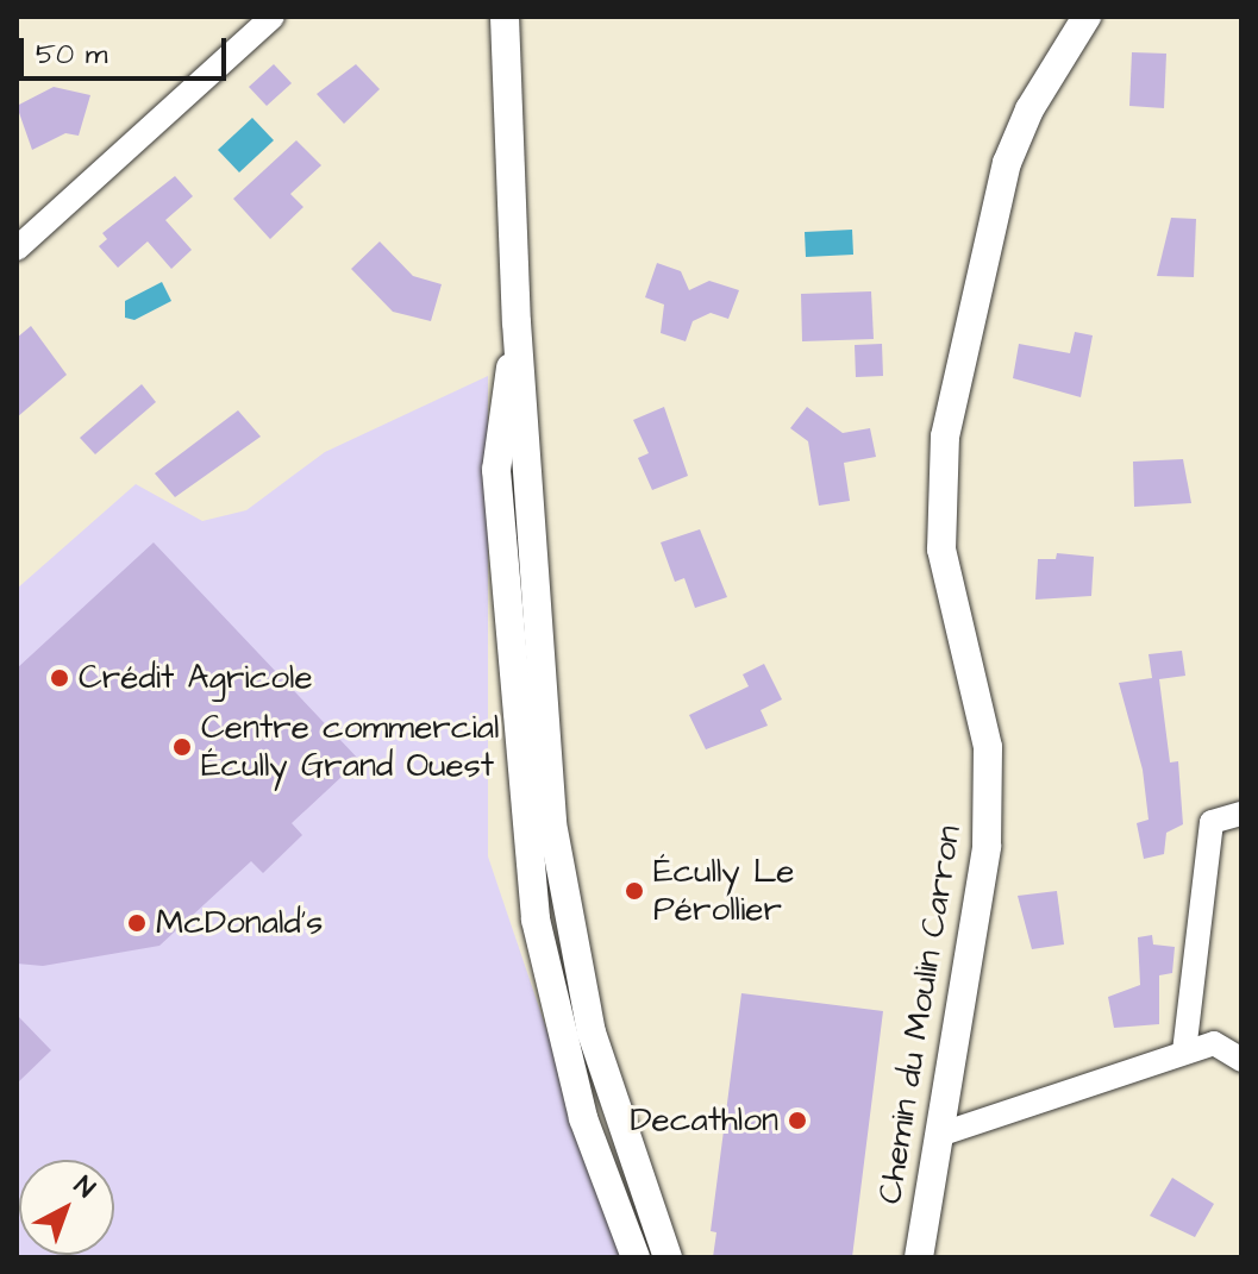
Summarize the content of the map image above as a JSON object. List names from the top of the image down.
{
  "streets": {
    "street": ["Chemin du Moulin Carron"]
  },
  "places": [
    "Crédit Agricole",
    "Centre commercial Écully Grand Ouest",
    "Écully Le Pérollier",
    "McDonald's",
    "Decathlon"
  ],
  "scale_bar": "50 m",
  "north": "top right"
}
